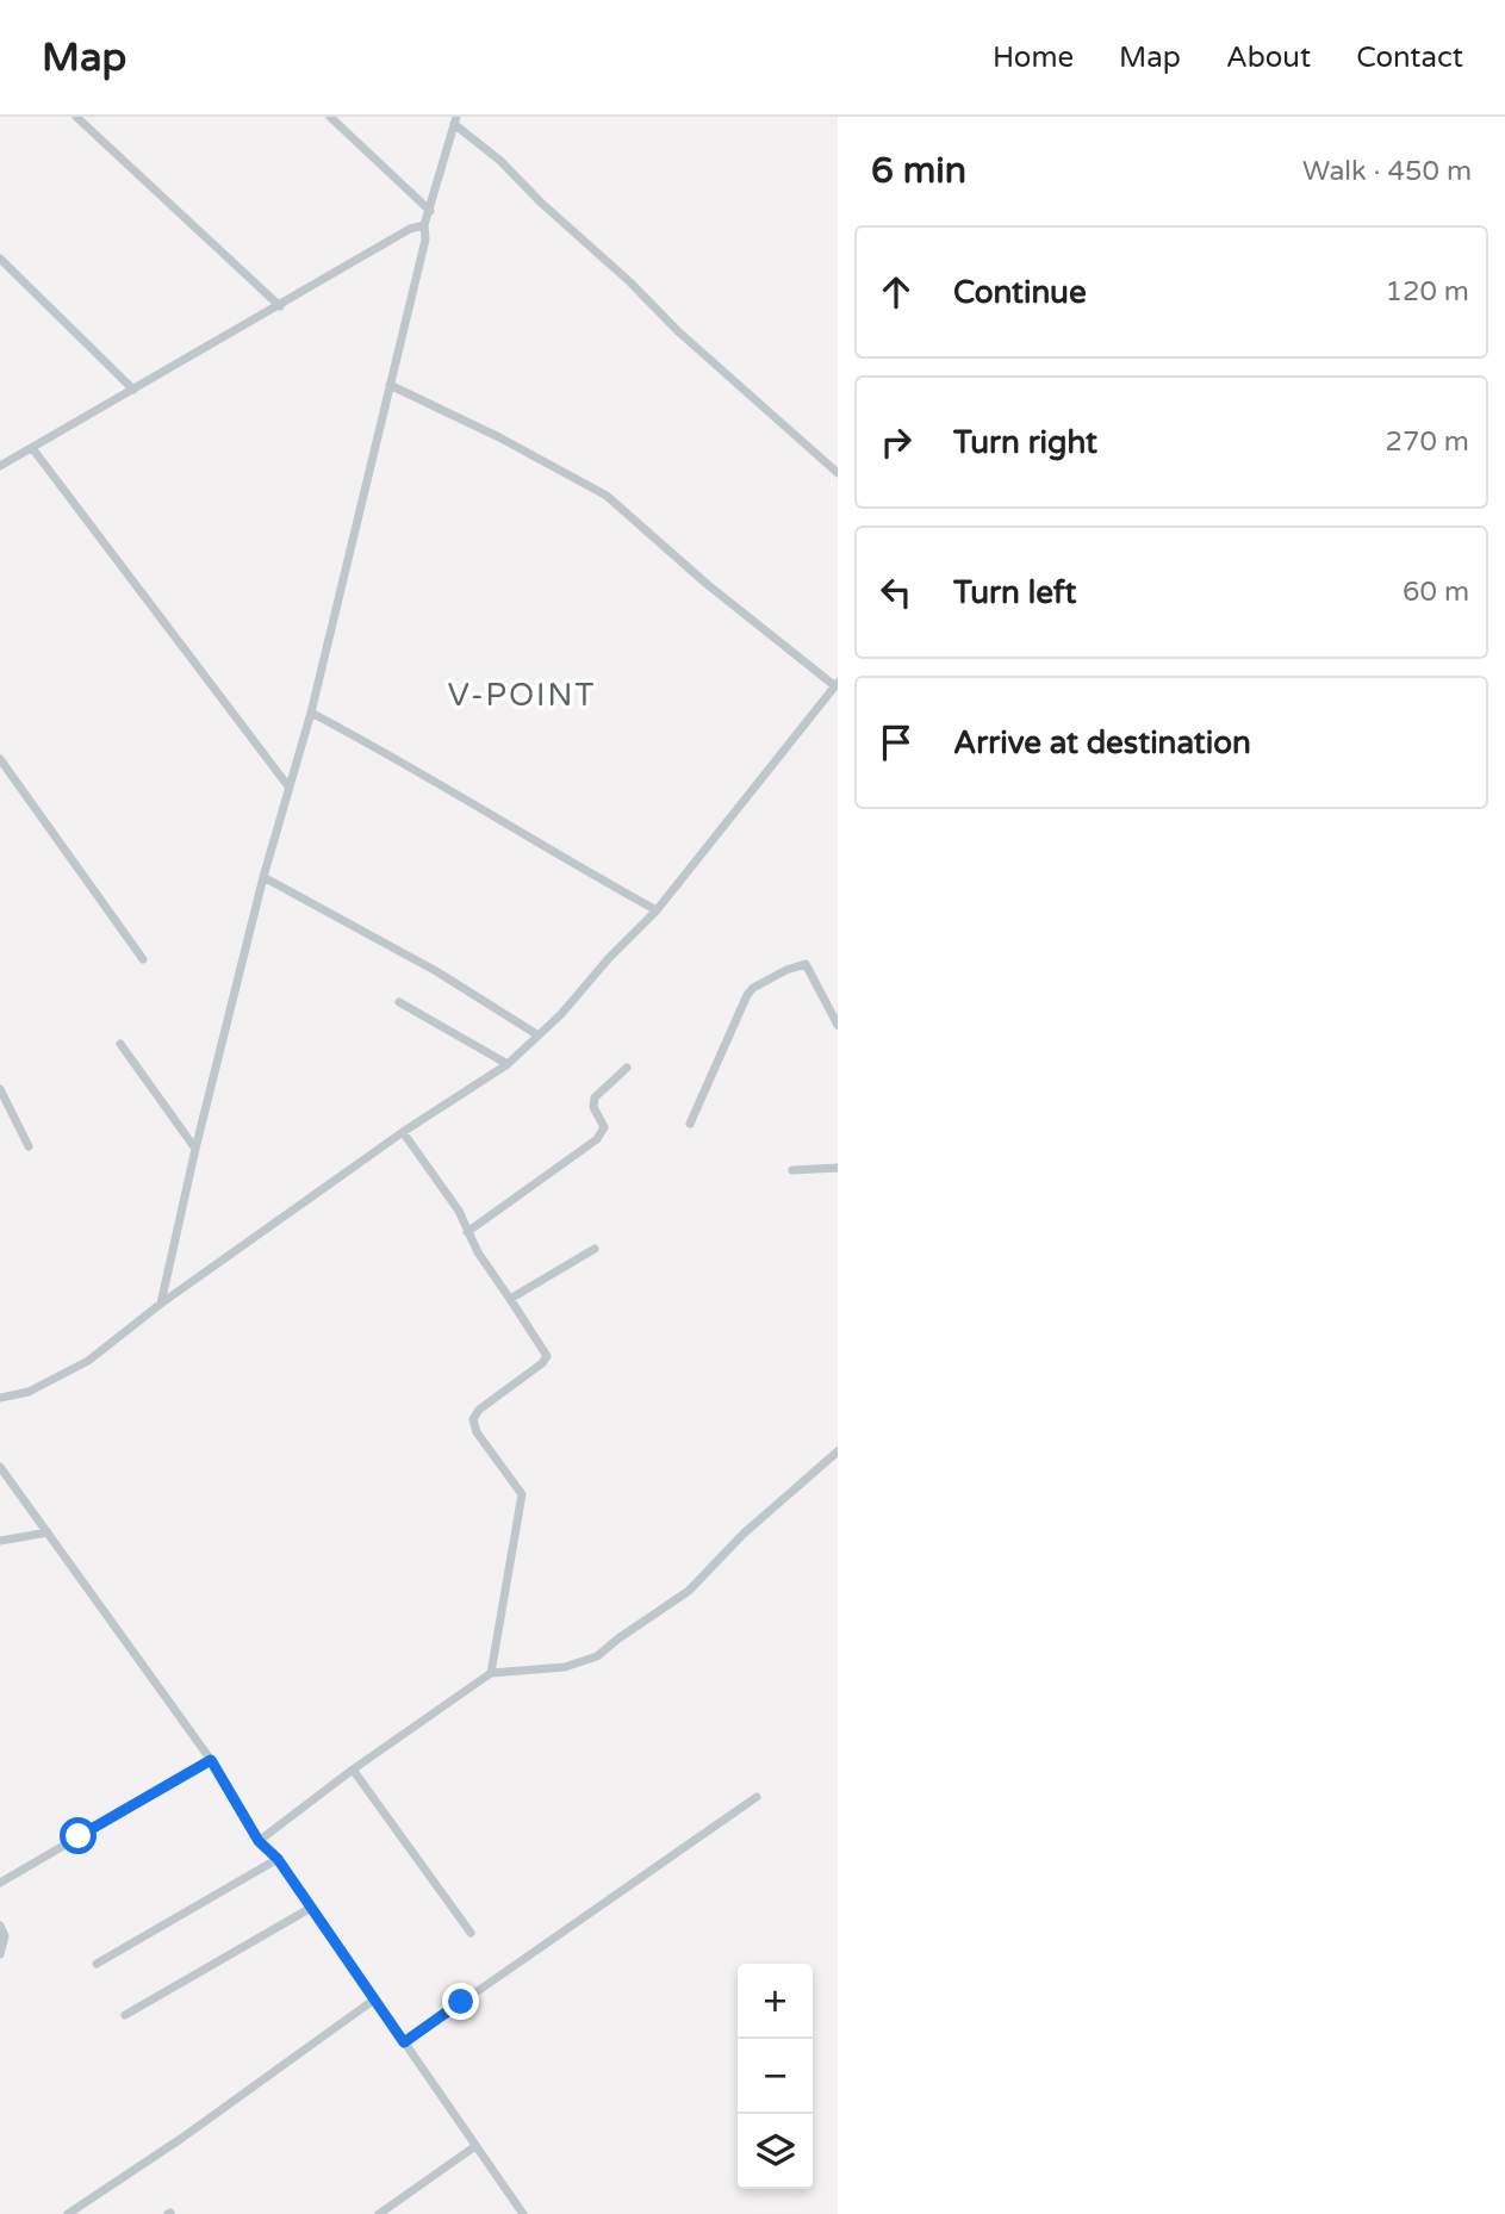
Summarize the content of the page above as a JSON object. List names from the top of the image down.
{
  "districts": ["V-POINT"],
  "page": {
    "header": "Map",
    "nav": [
      "Home",
      "Map",
      "About",
      "Contact"
    ],
    "heading": ["6 min", "Walk · 450 m"],
    "list": [
      ["Continue", "120 m"],
      ["Turn right", "270 m"],
      ["Turn left", "60 m"],
      "Arrive at destination"
    ],
    "map_buttons": ["+", "−"]
  }
}
